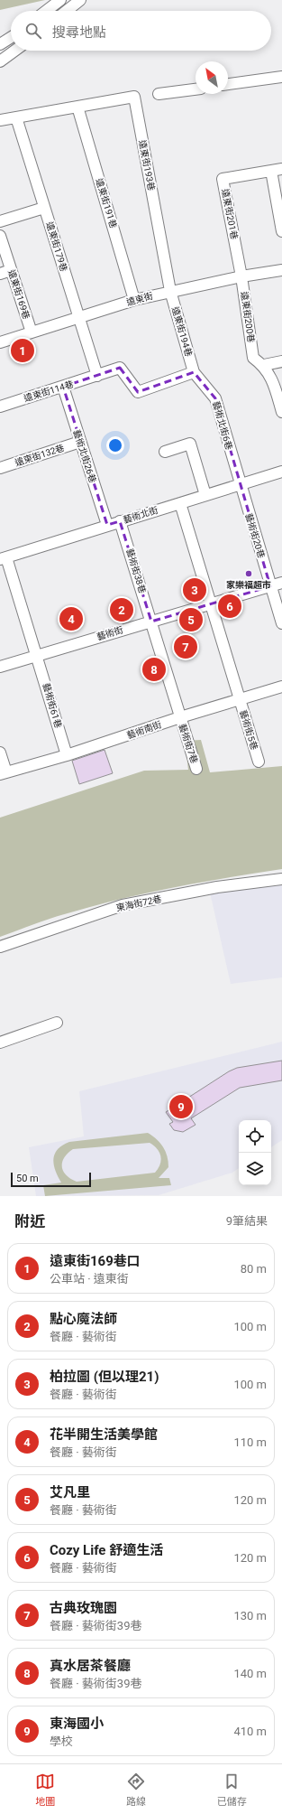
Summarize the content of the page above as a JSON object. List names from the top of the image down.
{
  "streets": {
    "street": [
      "遠東街193巷",
      "遠東街191巷",
      "遠東街201巷",
      "遠東街179巷",
      "遠東街169巷",
      "遠東街",
      "遠東街200巷",
      "遠東街194巷",
      "遠東街114巷",
      "藝術北街6巷",
      "遠東街132巷",
      "藝術北街26巷",
      "藝術北街",
      "藝術街20巷",
      "藝術街38巷",
      "藝術街",
      "藝術街61巷",
      "藝術南街",
      "藝術街5巷",
      "藝術街7巷",
      "東海街72巷"
    ]
  },
  "crossings": [
    ["遠東街193巷", "遠東街191巷"],
    ["遠東街193巷", "遠東街"],
    ["遠東街193巷", "遠東街194巷"],
    ["遠東街191巷", "遠東街"],
    ["遠東街201巷", "遠東街"],
    ["遠東街201巷", "遠東街200巷"],
    ["遠東街179巷", "遠東街"],
    ["遠東街179巷", "遠東街114巷"],
    ["遠東街169巷", "遠東街"],
    ["遠東街", "遠東街200巷"],
    ["遠東街", "遠東街194巷"],
    ["遠東街194巷", "遠東街114巷"],
    ["遠東街194巷", "藝術北街6巷"],
    ["遠東街114巷", "藝術北街6巷"],
    ["遠東街114巷", "藝術北街26巷"],
    ["藝術北街6巷", "藝術北街"],
    ["藝術北街6巷", "藝術街20巷"],
    ["遠東街132巷", "藝術北街26巷"],
    ["藝術北街26巷", "藝術北街"],
    ["藝術北街", "藝術街20巷"],
    ["藝術北街", "藝術街38巷"],
    ["藝術北街", "藝術街61巷"],
    ["藝術北街", "藝術街5巷"],
    ["藝術街20巷", "藝術街"],
    ["藝術街38巷", "藝術街"],
    ["藝術街38巷", "藝術南街"],
    ["藝術街38巷", "藝術街7巷"],
    ["藝術街", "藝術街61巷"],
    ["藝術街", "藝術街5巷"],
    ["藝術街61巷", "藝術南街"],
    ["藝術南街", "藝術街5巷"],
    ["藝術南街", "藝術街7巷"]
  ],
  "places": ["家樂福超市"],
  "scale_bar": "50 m",
  "north": "top left",
  "page": {
    "search": "搜尋地點",
    "pins": [
      "1",
      "3",
      "6",
      "2",
      "4",
      "5",
      "7",
      "8",
      "9"
    ],
    "scale": "50 m",
    "heading": ["附近", "9筆結果"],
    "list": [
      {
        "mark": "1",
        "name": "遠東街169巷口",
        "note": "公車站 · 遠東街",
        "value": "80 m"
      },
      {
        "mark": "2",
        "name": "點心魔法師",
        "note": "餐廳 · 藝術街",
        "value": "100 m"
      },
      {
        "mark": "3",
        "name": "柏拉圖 (但以理21)",
        "note": "餐廳 · 藝術街",
        "value": "100 m"
      },
      {
        "mark": "4",
        "name": "花半開生活美學館",
        "note": "餐廳 · 藝術街",
        "value": "110 m"
      },
      {
        "mark": "5",
        "name": "艾凡里",
        "note": "餐廳 · 藝術街",
        "value": "120 m"
      },
      {
        "mark": "6",
        "name": "Cozy Life 舒適生活",
        "note": "餐廳 · 藝術街",
        "value": "120 m"
      },
      {
        "mark": "7",
        "name": "古典玫瑰園",
        "note": "餐廳 · 藝術街39巷",
        "value": "130 m"
      },
      {
        "mark": "8",
        "name": "真水居茶餐廳",
        "note": "餐廳 · 藝術街39巷",
        "value": "140 m"
      },
      {
        "mark": "9",
        "name": "東海國小",
        "note": "學校",
        "value": "410 m"
      }
    ],
    "nav": ["地圖", "路線", "已儲存"]
  }
}
